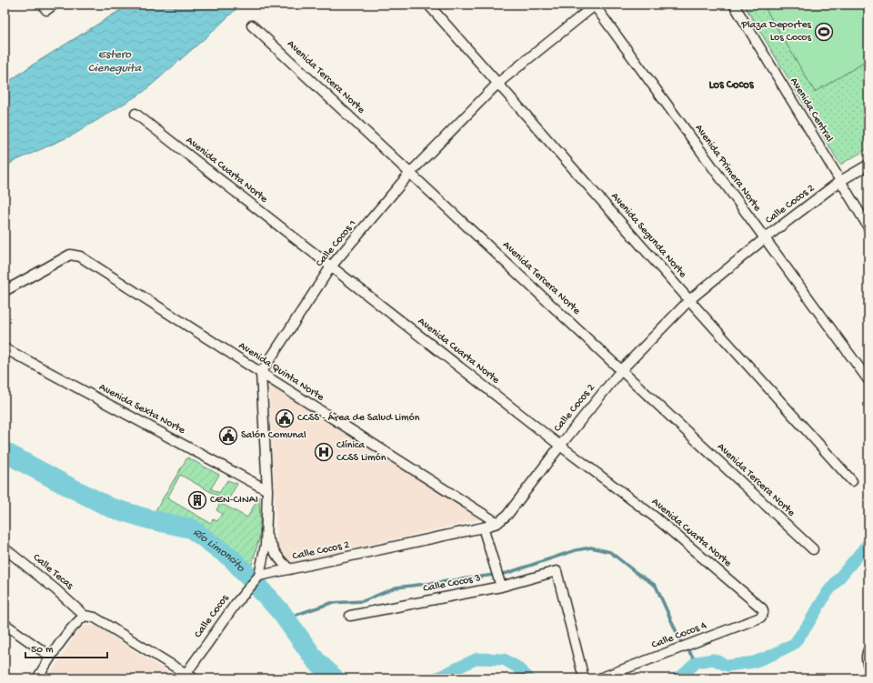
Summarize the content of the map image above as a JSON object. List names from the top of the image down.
{
  "streets": {
    "street": [
      "Avenida Tercera Norte",
      "Avenida Central",
      "Avenida Primera Norte",
      "Avenida Cuarta Norte",
      "Calle Cocos 2",
      "Avenida Segunda Norte",
      "Calle Cocos 1",
      "Avenida Quinta Norte",
      "Avenida Sexta Norte",
      "Calle Tecas",
      "Calle Cocos 3",
      "Calle Cocos",
      "Calle Cocos 4"
    ]
  },
  "crossings": [
    ["Avenida Tercera Norte", "Calle Cocos 2"],
    ["Avenida Tercera Norte", "Calle Cocos 1"],
    ["Avenida Central", "Calle Cocos 2"],
    ["Avenida Primera Norte", "Calle Cocos 2"],
    ["Avenida Primera Norte", "Calle Cocos 1"],
    ["Avenida Cuarta Norte", "Calle Cocos 2"],
    ["Avenida Cuarta Norte", "Calle Cocos 1"],
    ["Avenida Cuarta Norte", "Calle Cocos 4"],
    ["Calle Cocos 2", "Avenida Segunda Norte"],
    ["Calle Cocos 2", "Avenida Quinta Norte"],
    ["Calle Cocos 2", "Calle Cocos"],
    ["Avenida Segunda Norte", "Calle Cocos 1"],
    ["Calle Cocos 1", "Avenida Quinta Norte"]
  ],
  "districts": ["Los Cocos"],
  "water": ["Estero Cieneguita", "Río Limoncito"],
  "places": {
    "sports": ["Plaza Deportes Los Cocos"],
    "public building": ["CCSS - Área de Salud Limón", "Salón Comunal"],
    "hospital": ["Clínica CCSS Limón"],
    "building": ["CEN-CINAI"]
  },
  "scale_bar": "50 m"
}
